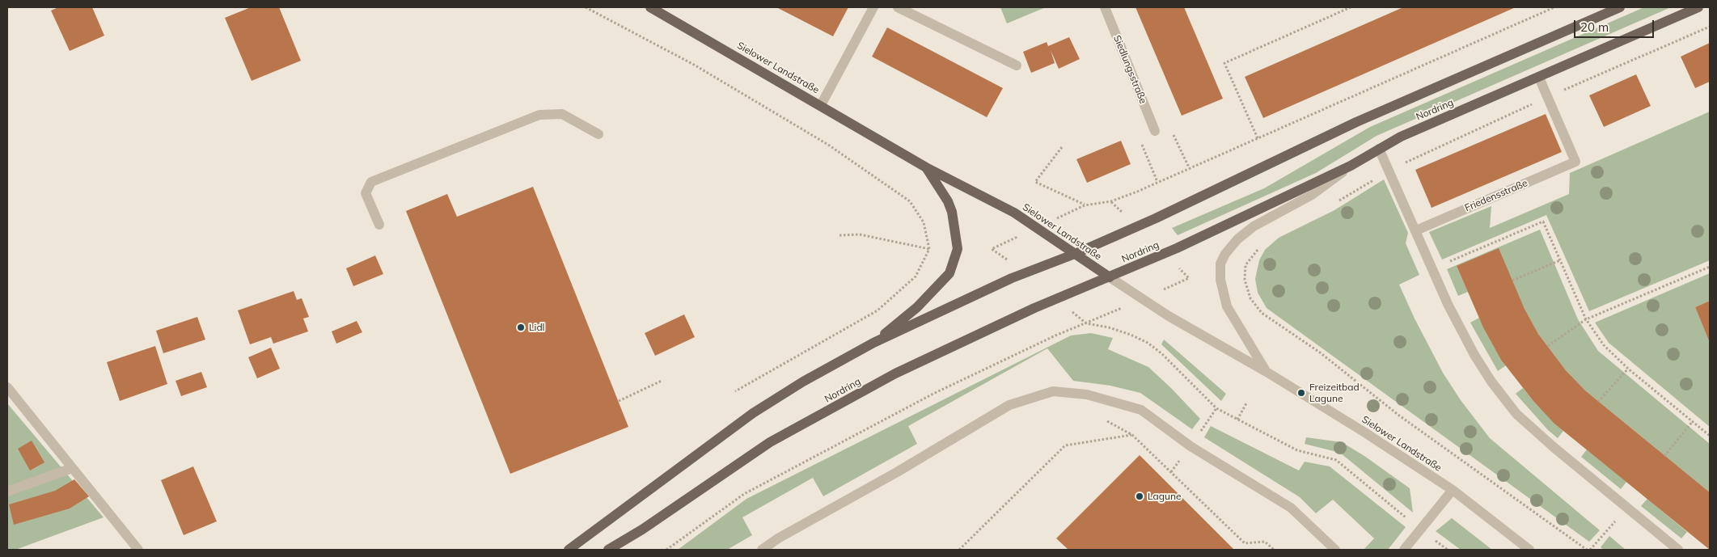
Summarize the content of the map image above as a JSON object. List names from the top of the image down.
{
  "streets": {
    "main road": ["Sielower Landstraße", "Nordring"],
    "street": ["Siedlungsstraße", "Friedensstraße"]
  },
  "crossings": [
    ["Sielower Landstraße", "Nordring"],
    ["Nordring", "Friedensstraße"]
  ],
  "places": ["Lidl", "Freizeitbad Lagune", "Lagune"],
  "scale_bar": "20 m"
}
